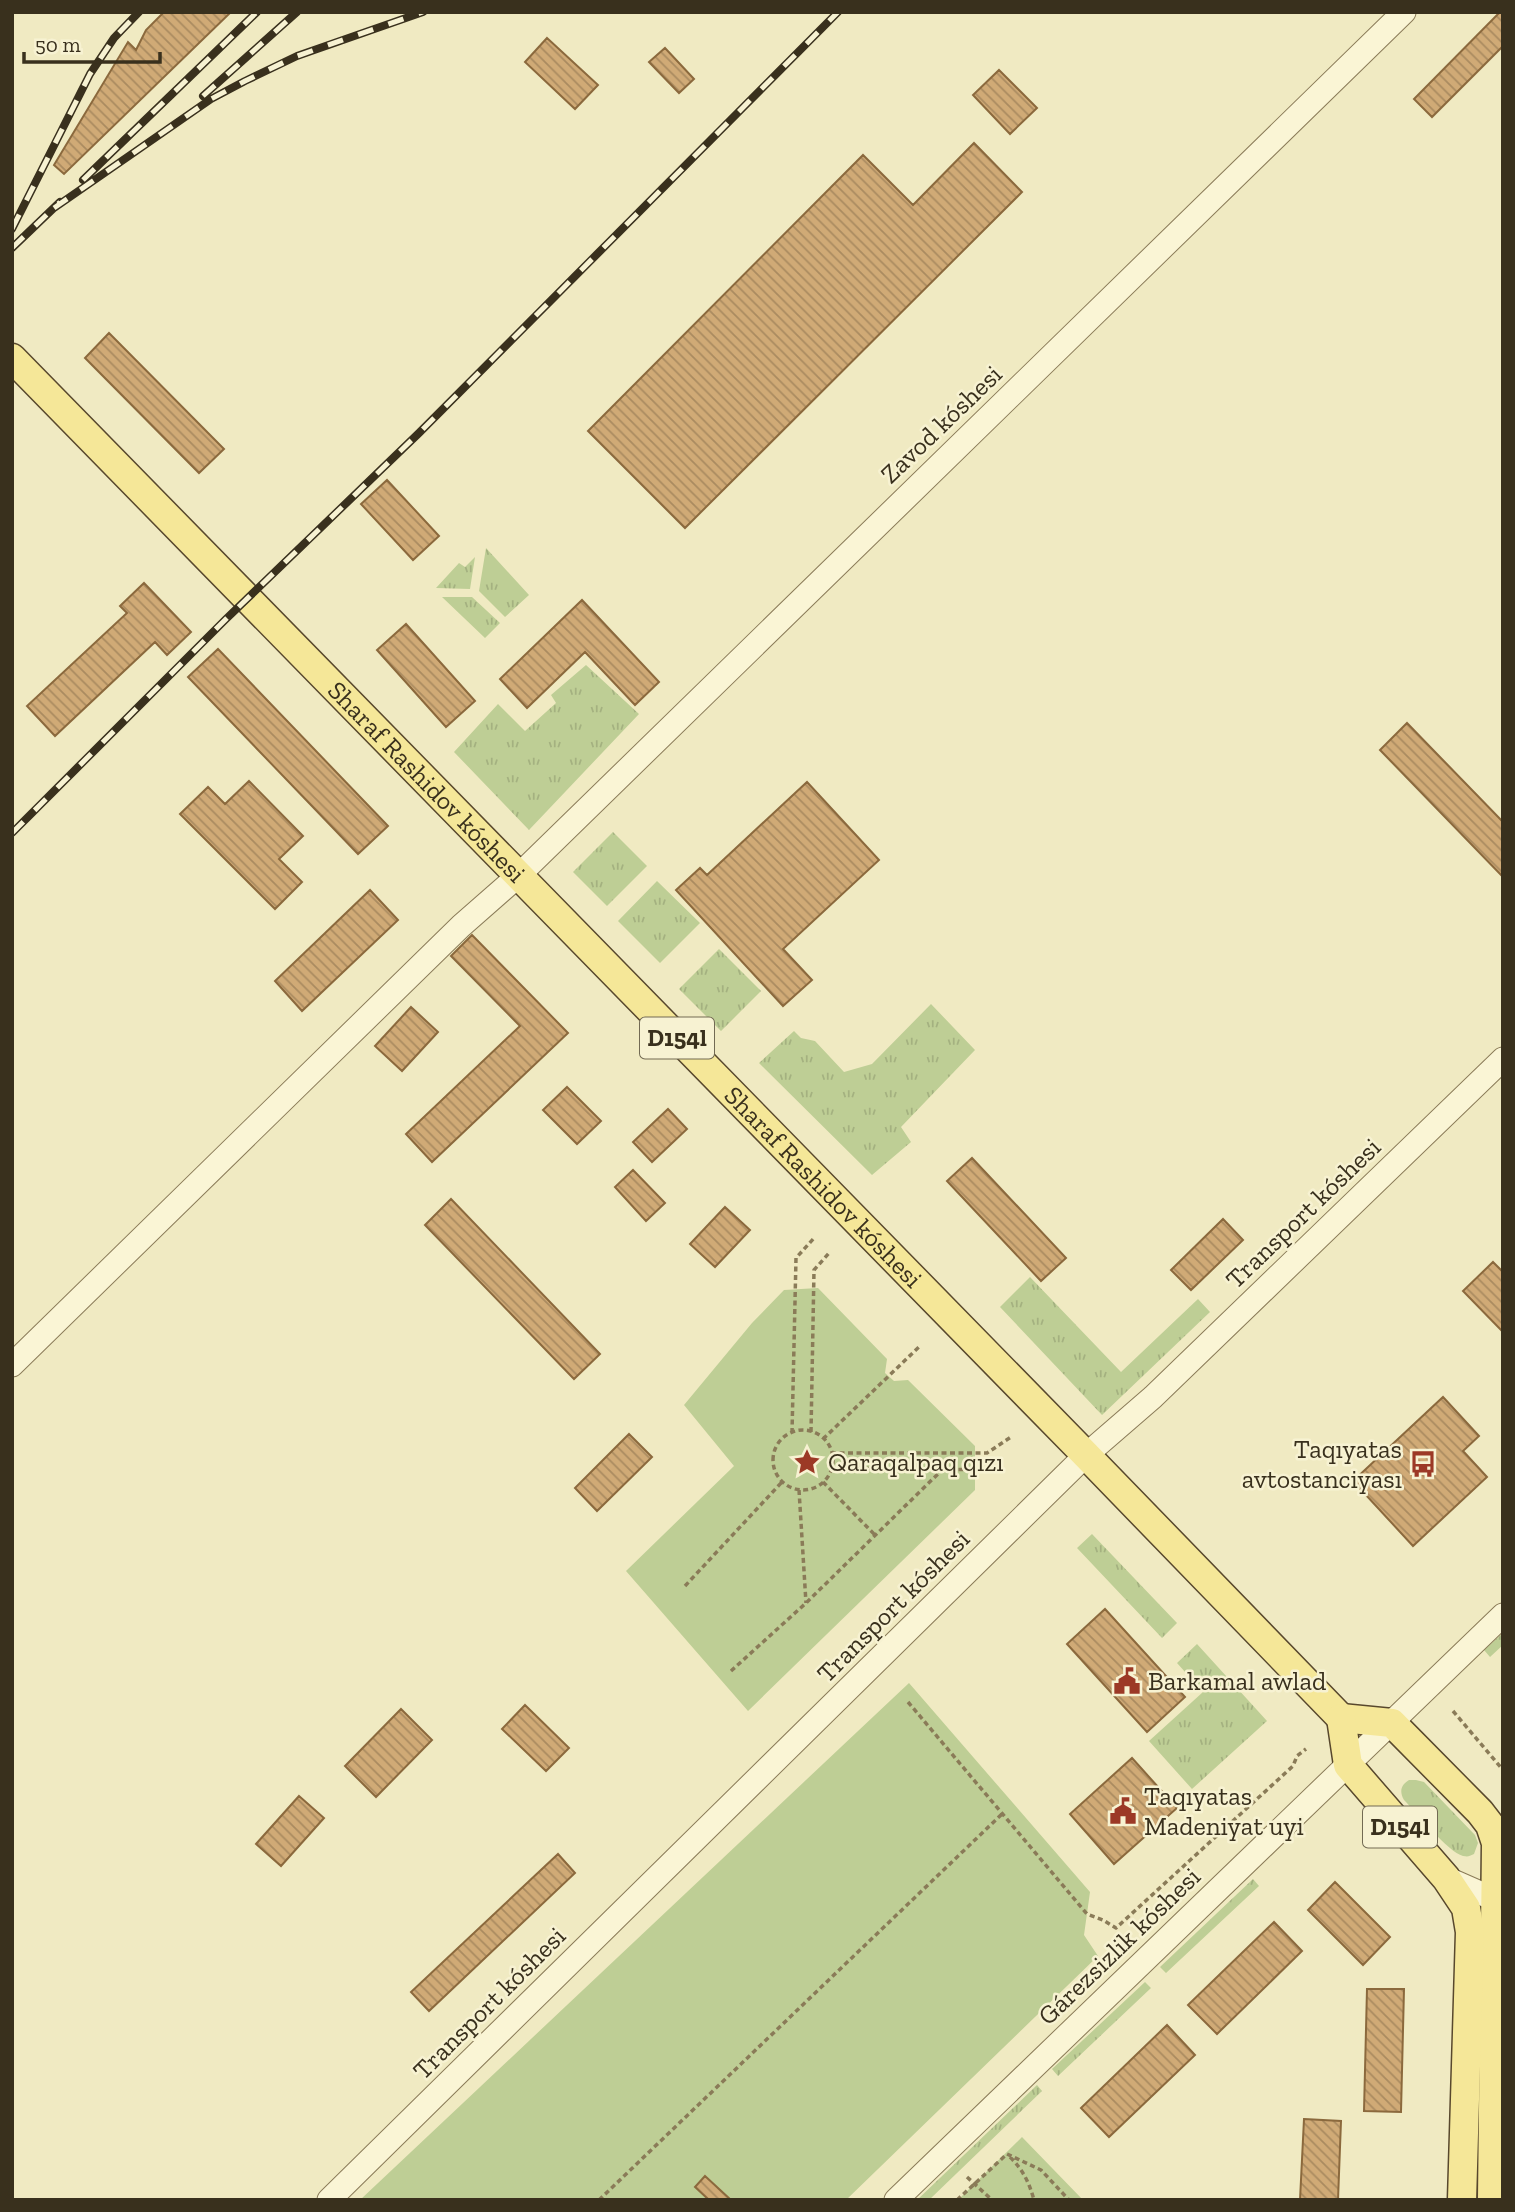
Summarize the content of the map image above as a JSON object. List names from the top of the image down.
{
  "streets": {
    "main road": ["Sharaf Rashidov kóshesi", "D154l"],
    "street": ["Zavod kóshesi", "Transport kóshesi", "Gárezsizlik kóshesi"]
  },
  "crossings": [
    ["Zavod kóshesi", "Sharaf Rashidov kóshesi"],
    ["Sharaf Rashidov kóshesi", "Transport kóshesi"],
    ["D154l", "Gárezsizlik kóshesi"]
  ],
  "places": {
    "place": ["Qaraqalpaq qızı"],
    "bus stop": ["Taqıyatas avtostanciyası"],
    "public building": ["Barkamal awlad", "Taqıyatas Madeniyat uyi"]
  },
  "scale_bar": "50 m"
}
